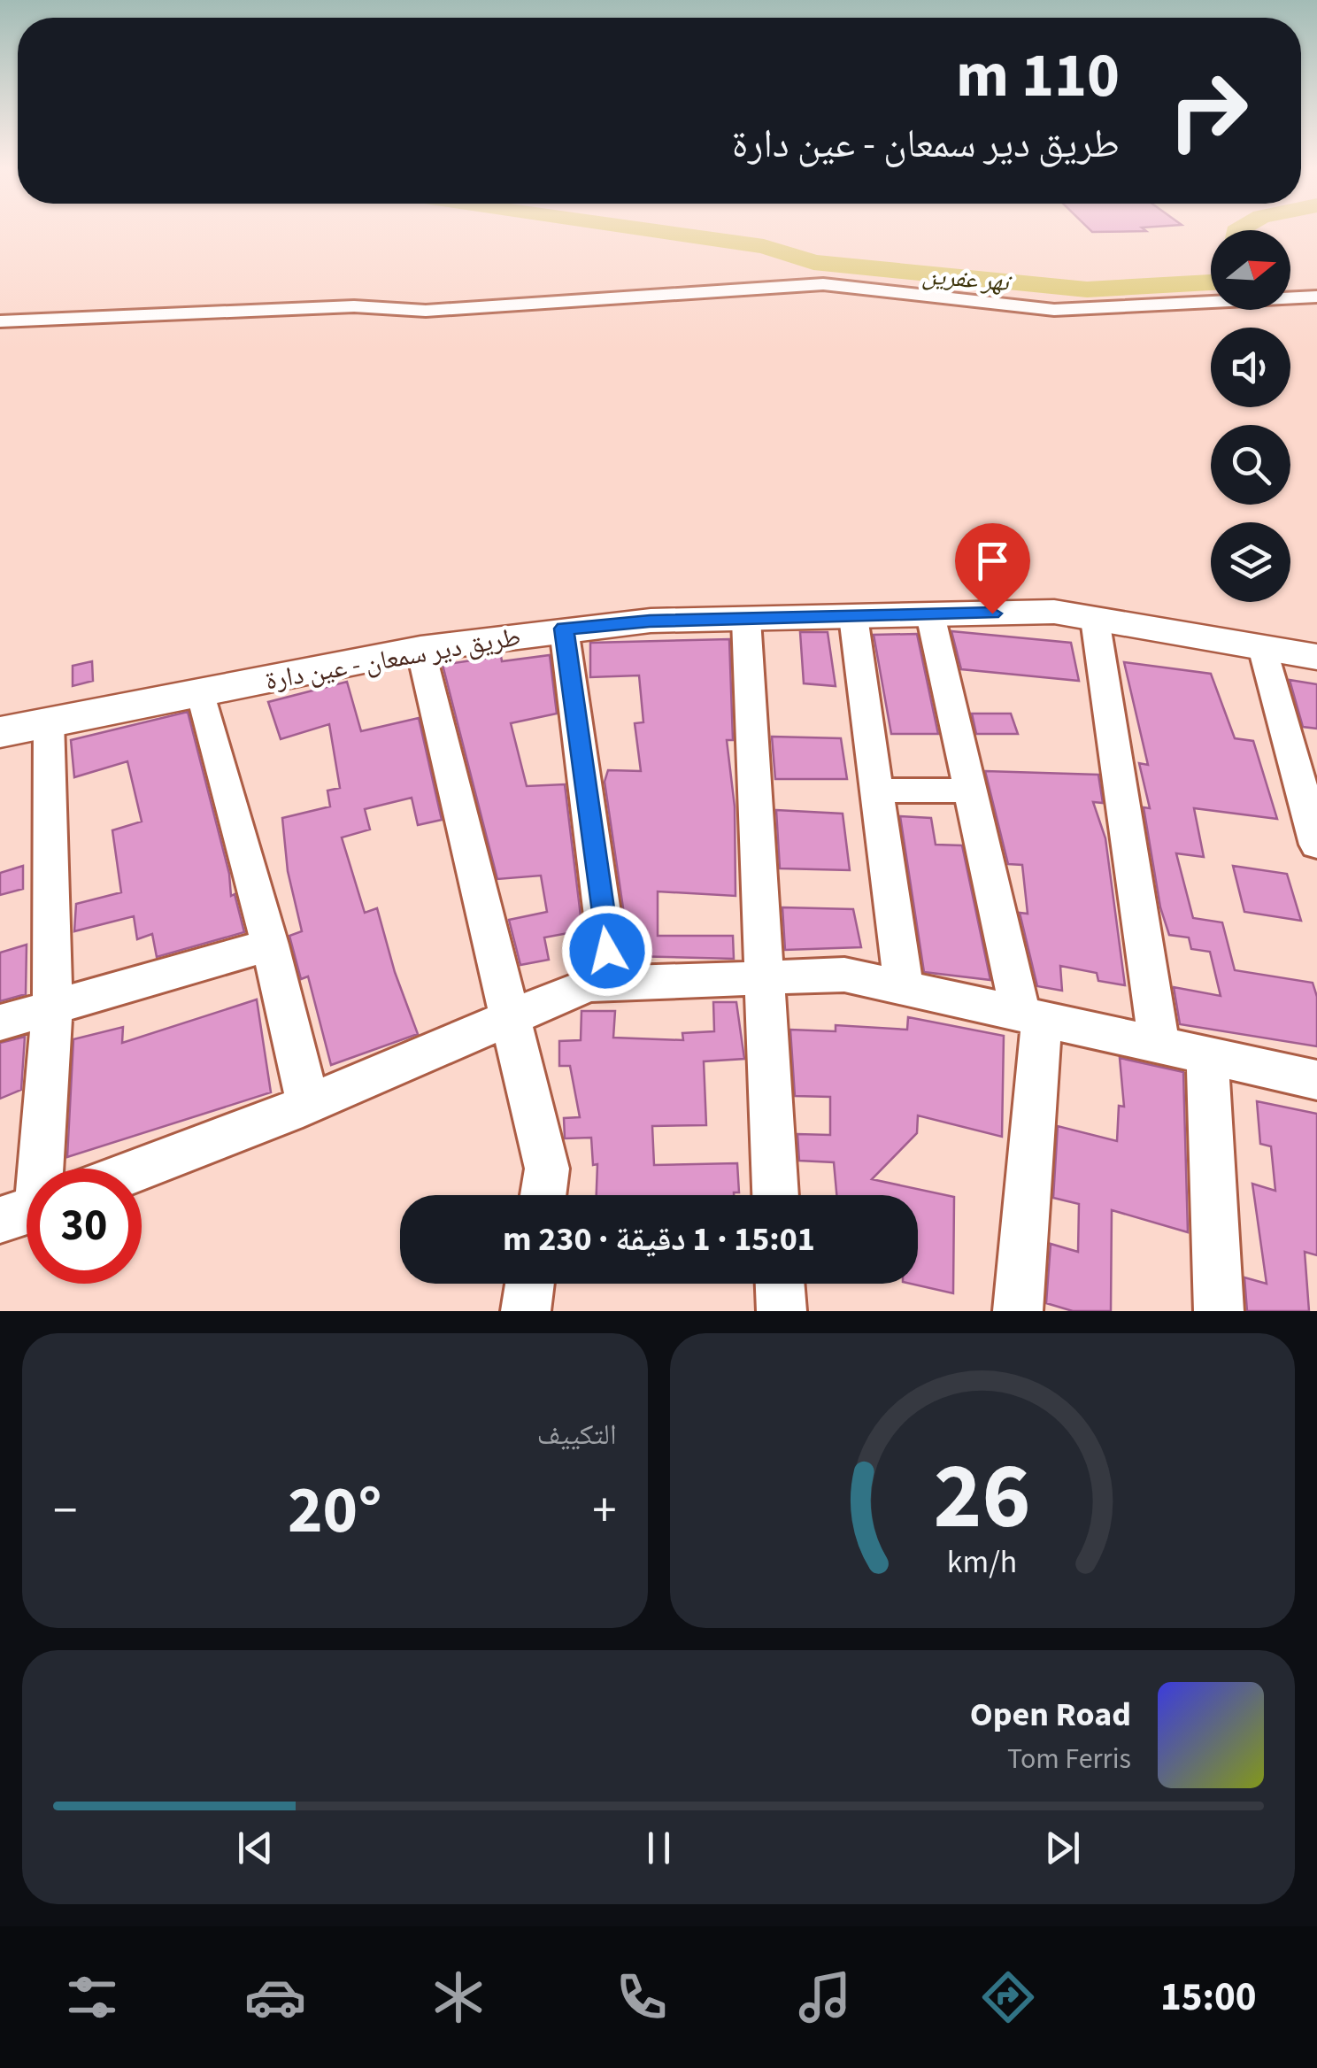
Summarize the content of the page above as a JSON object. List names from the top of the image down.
{
  "streets": {
    "main road": ["طريق دير سمعان - عين دارة"]
  },
  "water": ["نهر عفرين"],
  "north": "right",
  "page": {
    "turn": ["110 m", "طريق دير سمعان - عين دارة"],
    "limit": "30",
    "trip": "15:01 · 1 دقيقة · 230 m",
    "tile": "التكييف",
    "heat": ["−", "20°", "+"],
    "song": ["Open Road", "Tom Ferris"],
    "tabs": "15:00",
    "gauge": ["26", "km/h"]
  }
}
